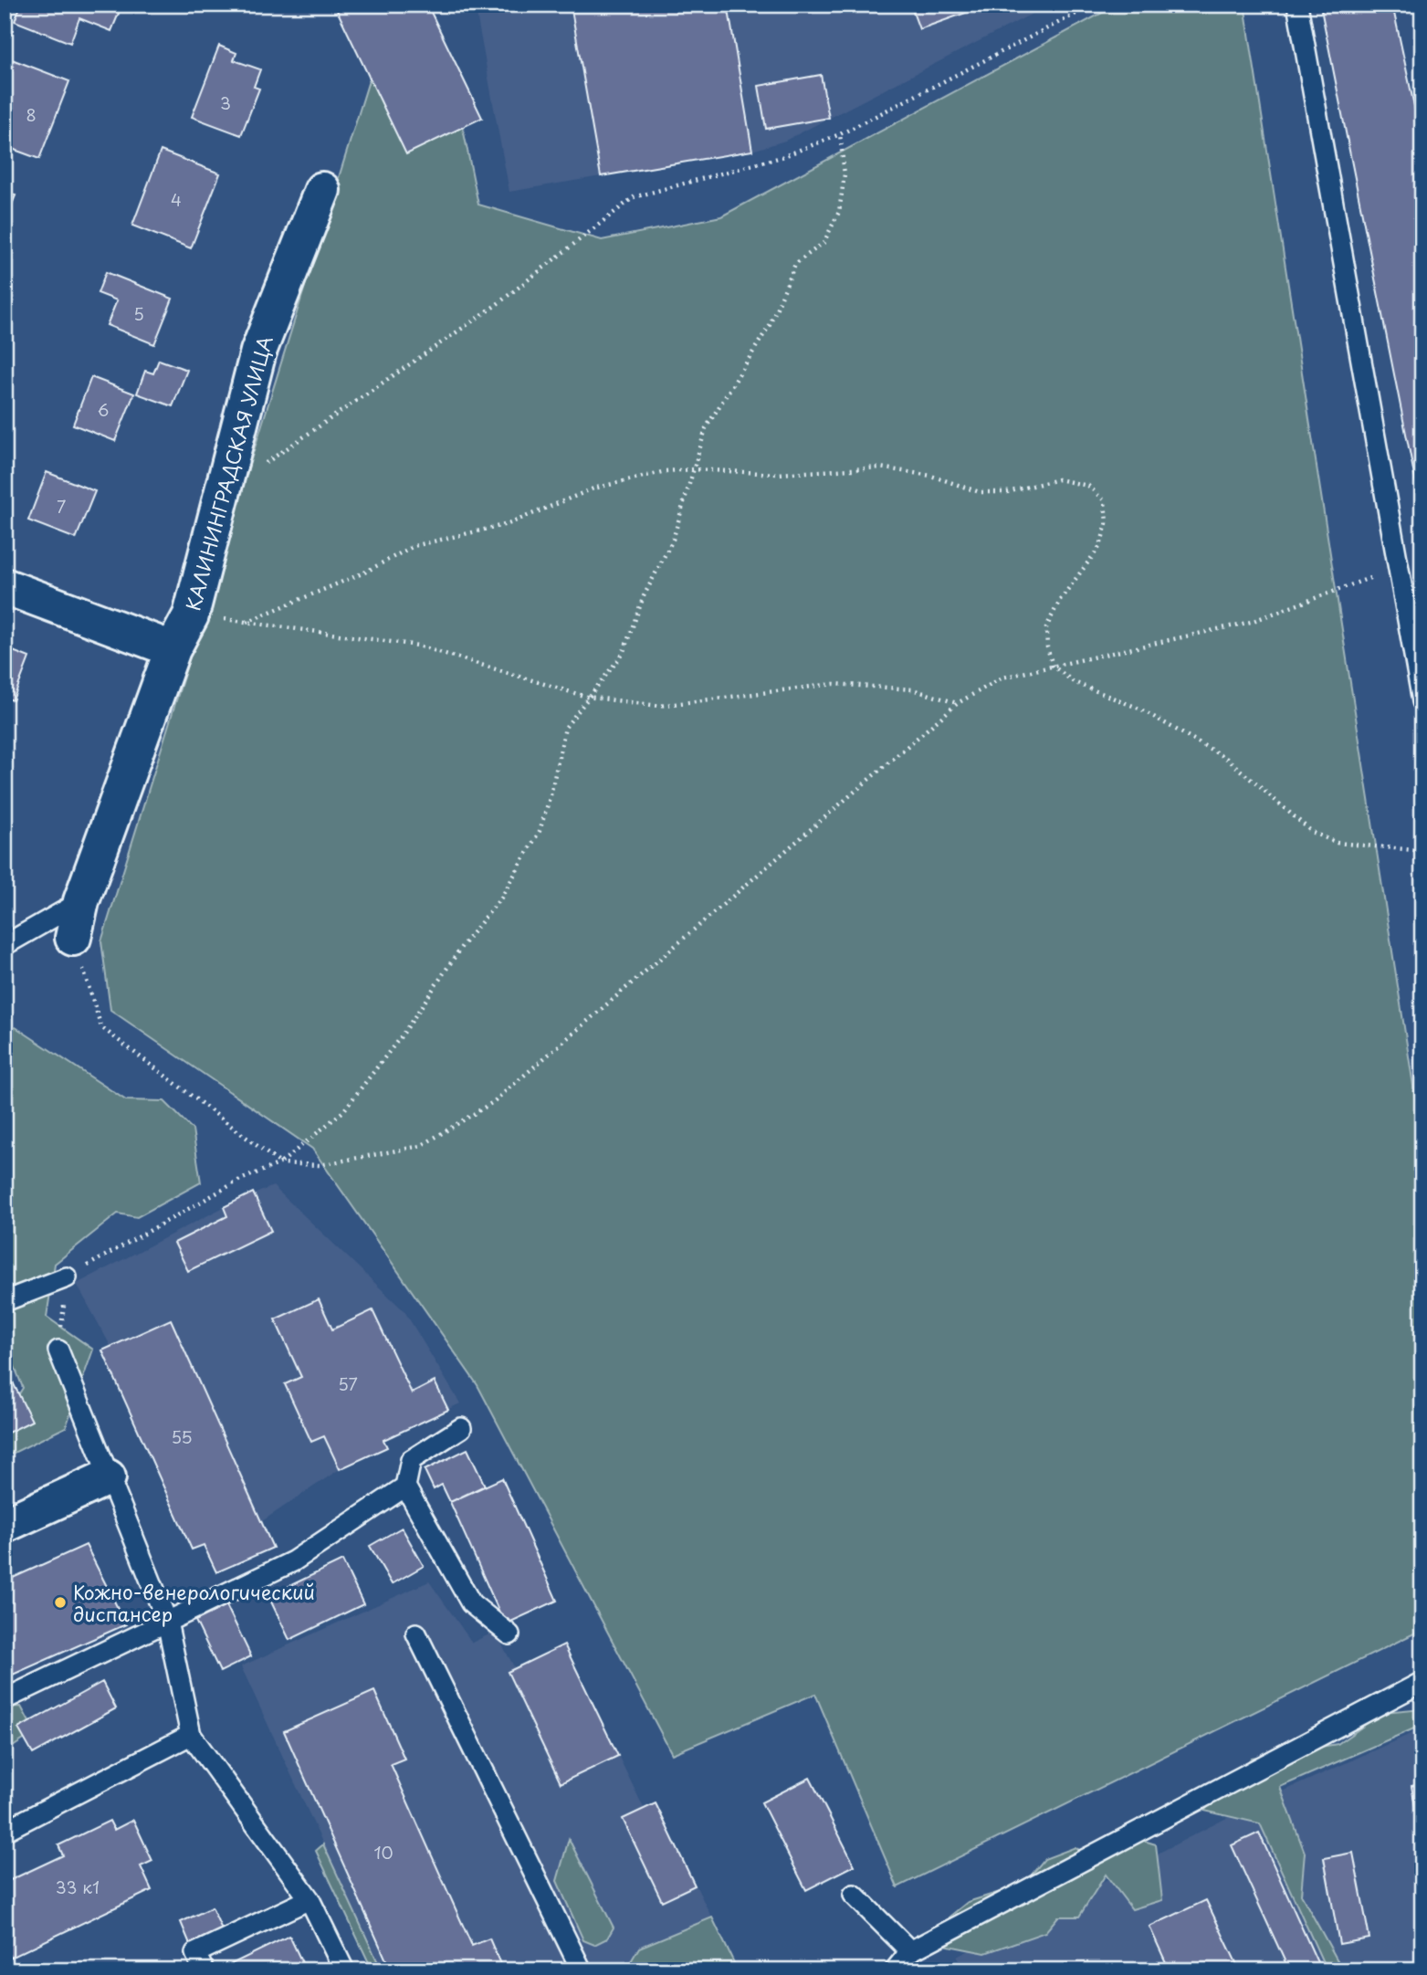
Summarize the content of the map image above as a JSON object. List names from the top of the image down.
{
  "streets": {
    "street": ["КАЛИНИНГРАДСКАЯ УЛИЦА"]
  },
  "places": ["Кожно-венерологический диспансер"],
  "house_numbers": [
    "3",
    "8",
    "4",
    "5",
    "6",
    "7",
    "57",
    "55",
    "10",
    "33 к1"
  ]
}
